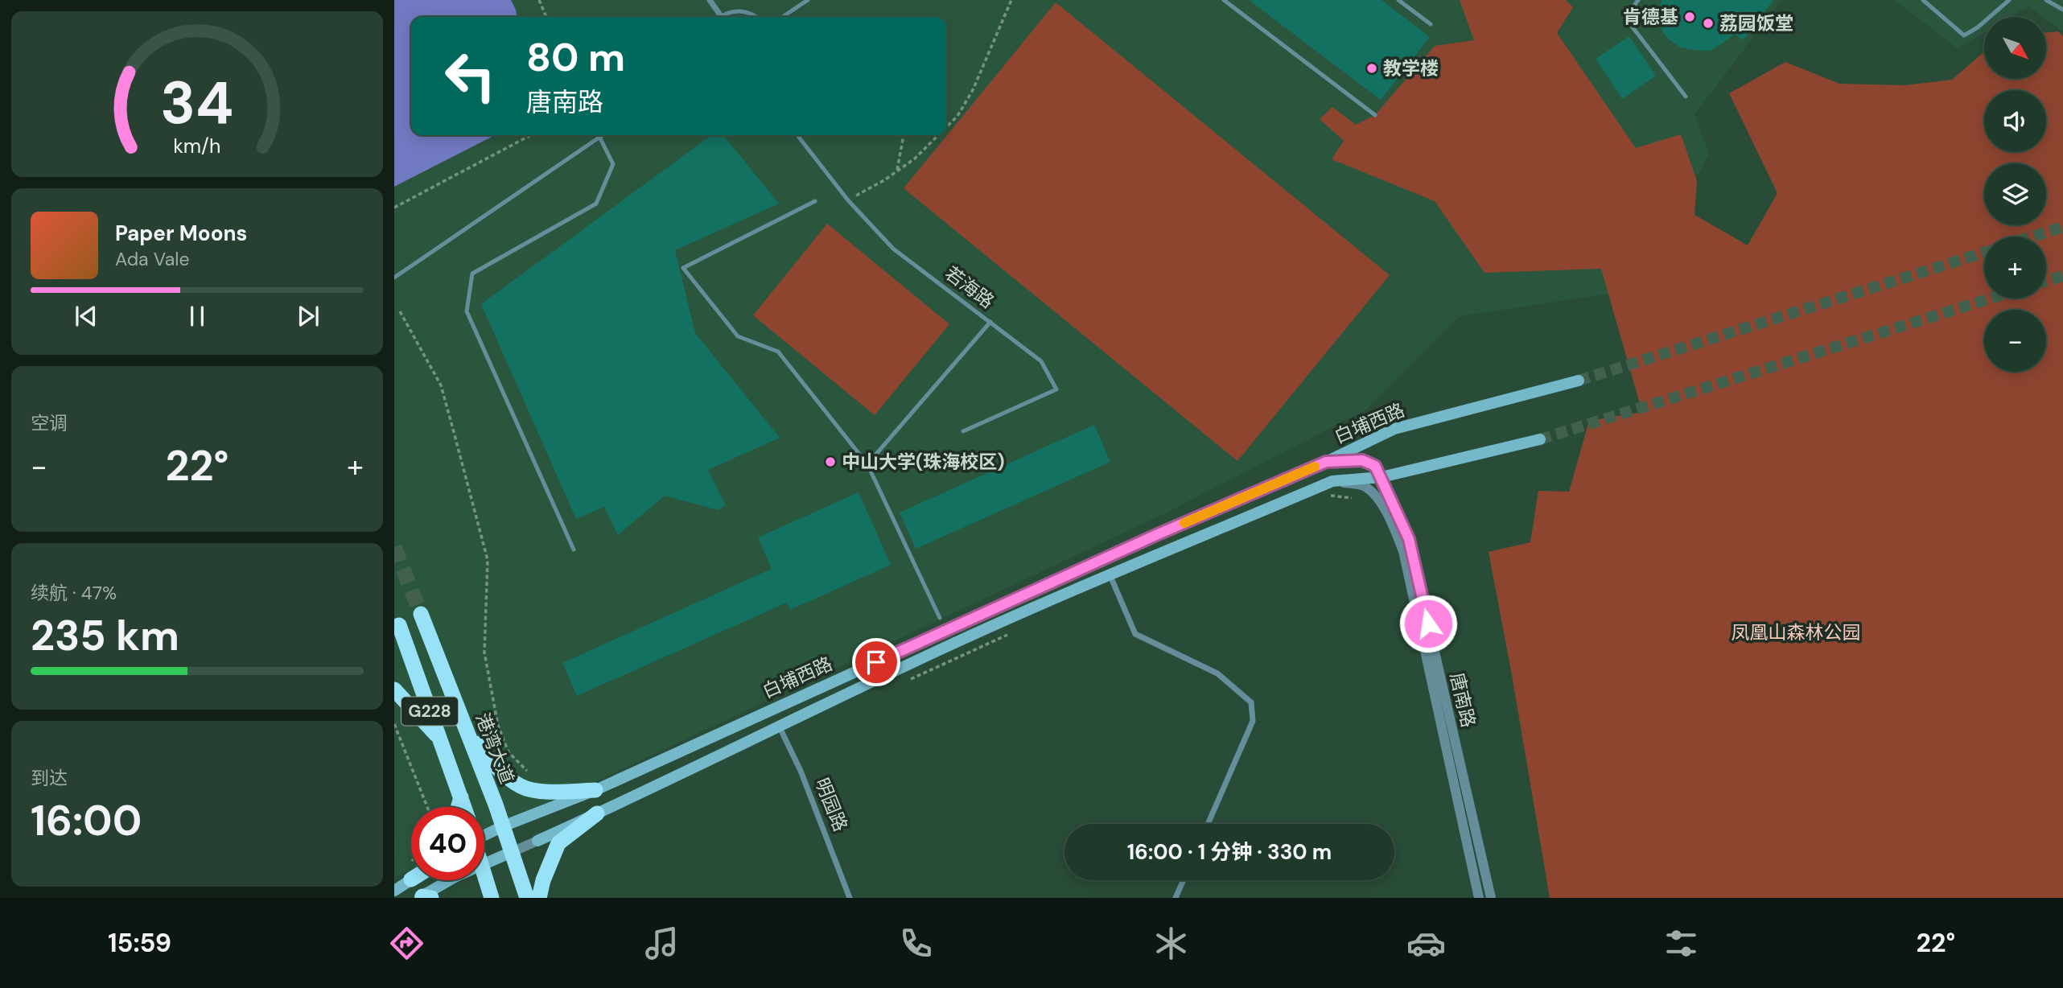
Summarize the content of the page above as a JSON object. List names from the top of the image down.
{
  "streets": {
    "highway": ["G228", "港湾大道"],
    "main road": ["白埔西路"],
    "street": ["唐南路", "明园路"],
    "lane": ["若海路"]
  },
  "crossings": [
    ["白埔西路", "唐南路"],
    ["白埔西路", "港湾大道"],
    ["白埔西路", "明园路"]
  ],
  "parks": ["凤凰山森林公园"],
  "places": [
    "肯德基",
    "荔园饭堂",
    "教学楼",
    "中山大学(珠海校区)"
  ],
  "north": "bottom right",
  "page": {
    "map_buttons": ["+", "−"],
    "turn": ["80 m", "唐南路"],
    "song": ["Paper Moons", "Ada Vale"],
    "tile": [
      "空调",
      ["续航 · 47%", "235 km"],
      ["到达", "16:00"]
    ],
    "heat": ["−", "22°", "+"],
    "limit": "40",
    "trip": "16:00 · 1 分钟 · 330 m",
    "tabs": ["15:59", "22°"],
    "gauge": ["34", "km/h"]
  }
}
